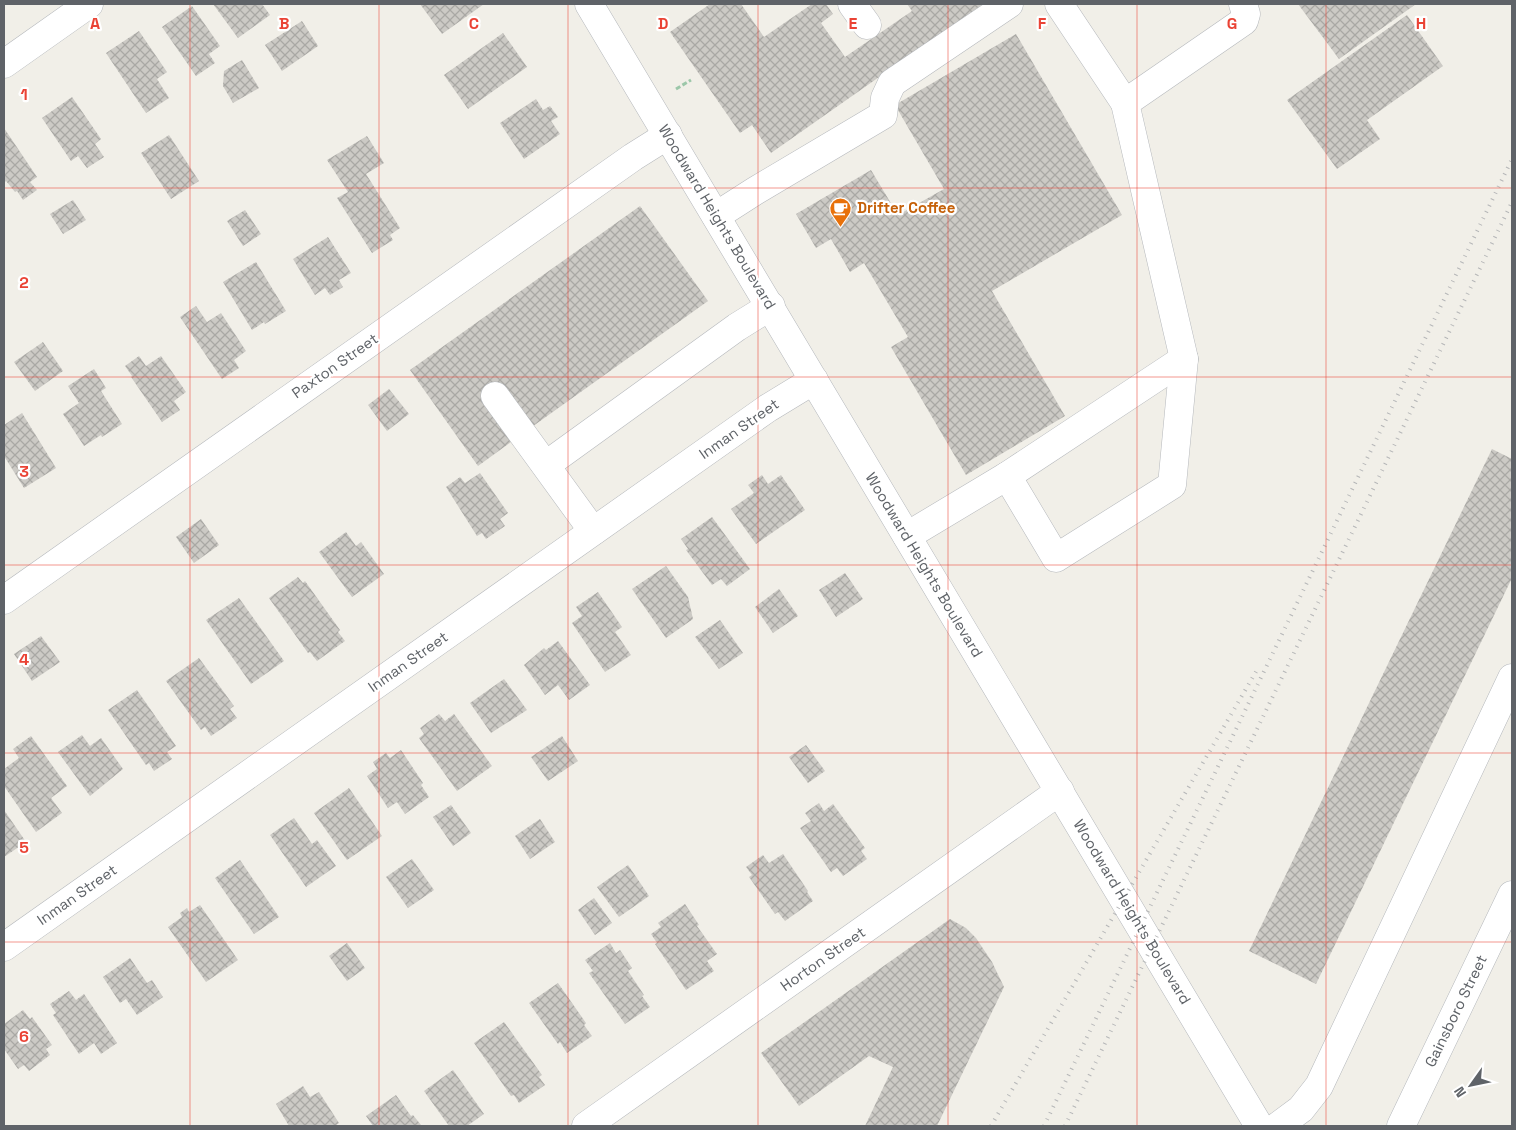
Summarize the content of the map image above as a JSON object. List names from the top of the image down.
{
  "streets": {
    "street": [
      "Woodward Heights Boulevard",
      "Paxton Street",
      "Inman Street",
      "Horton Street",
      "Gainsboro Street"
    ]
  },
  "crossings": [
    ["Woodward Heights Boulevard", "Paxton Street"],
    ["Woodward Heights Boulevard", "Inman Street"],
    ["Woodward Heights Boulevard", "Horton Street"]
  ],
  "places": {
    "cafe": ["Drifter Coffee"]
  },
  "north": "bottom left",
  "grid": {
    "columns": [
      "A",
      "B",
      "C",
      "D",
      "E",
      "F",
      "G",
      "H"
    ],
    "rows": [
      "1",
      "2",
      "3",
      "4",
      "5",
      "6"
    ]
  }
}
